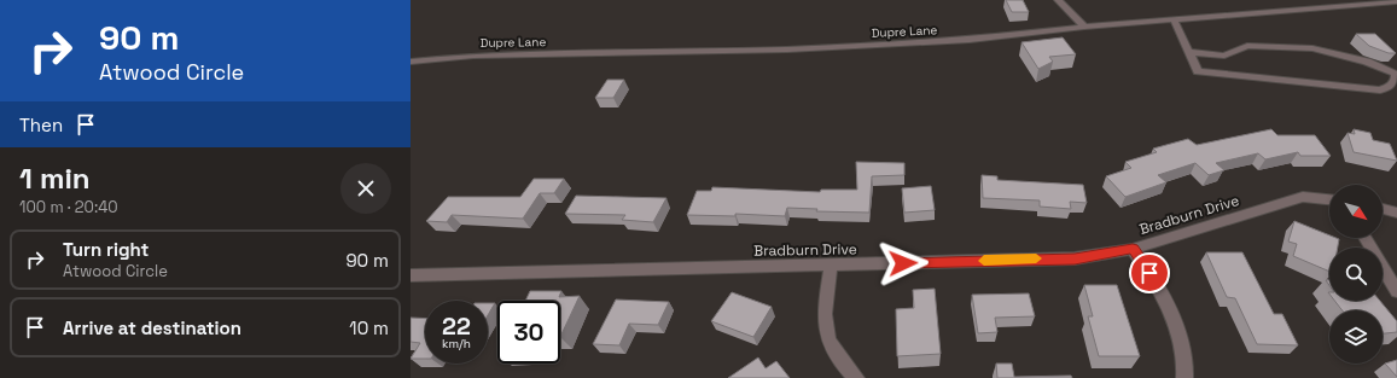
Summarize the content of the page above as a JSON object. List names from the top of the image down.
{
  "streets": {
    "street": ["Dupre Lane", "Bradburn Drive"]
  },
  "north": "bottom right",
  "page": {
    "turn": ["90 m", "Atwood Circle"],
    "then": "Then",
    "heading": ["1 min", "100 m · 20:40"],
    "list": [
      {
        "name": "Turn right",
        "note": "Atwood Circle",
        "value": "90 m"
      },
      {
        "name": "Arrive at destination",
        "value": "10 m"
      }
    ],
    "speed": "22 km/h",
    "limit": "30"
  }
}
